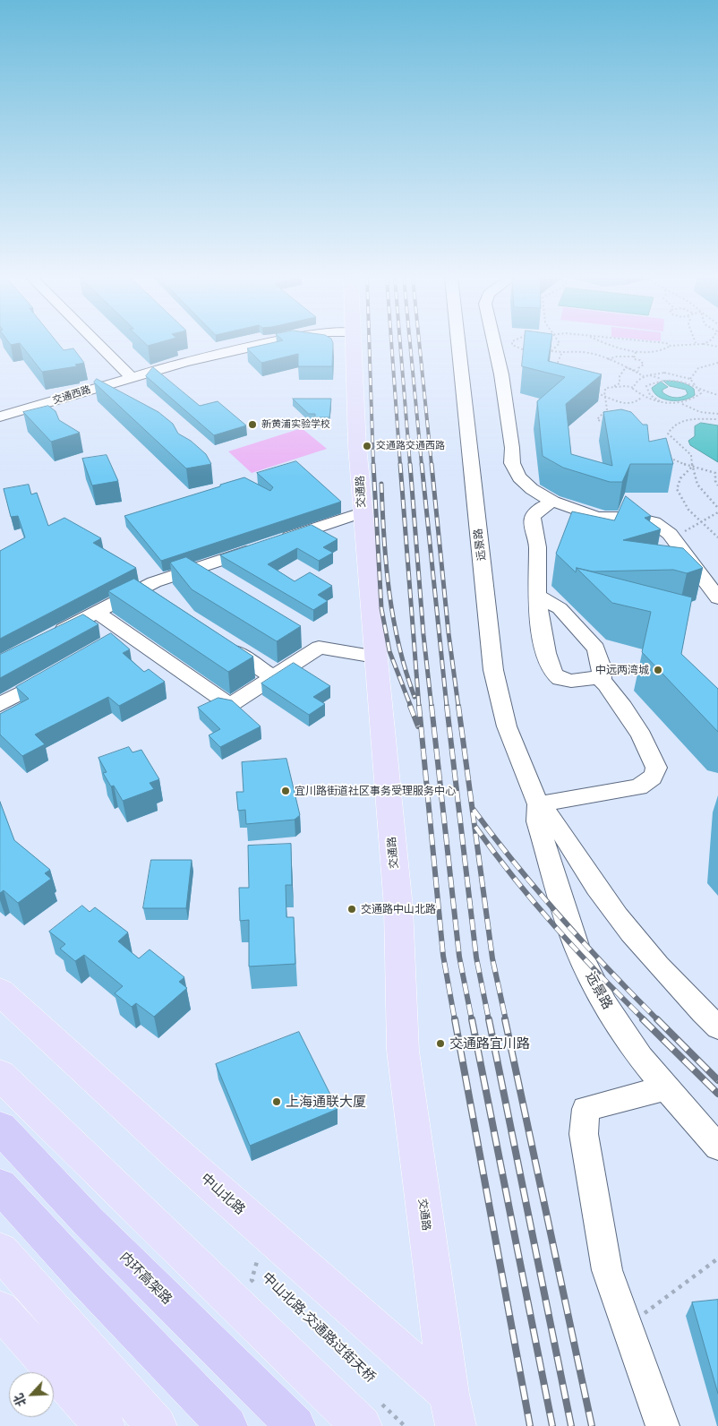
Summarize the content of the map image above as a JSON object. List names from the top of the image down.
{
  "streets": {
    "highway": ["内环高架路"],
    "main road": ["交通路", "中山北路"],
    "street": ["交通西路", "远景路"],
    "path": ["中山北路-交通路过街天桥"]
  },
  "crossings": [
    ["交通路", "中山北路"],
    ["中山北路", "中山北路-交通路过街天桥"]
  ],
  "places": [
    "新黄浦实验学校",
    "交通路交通西路",
    "中远两湾城",
    "宜川路街道社区事务受理服务中心",
    "交通路中山北路",
    "交通路宜川路",
    "上海通联大厦"
  ],
  "north": "bottom left"
}
